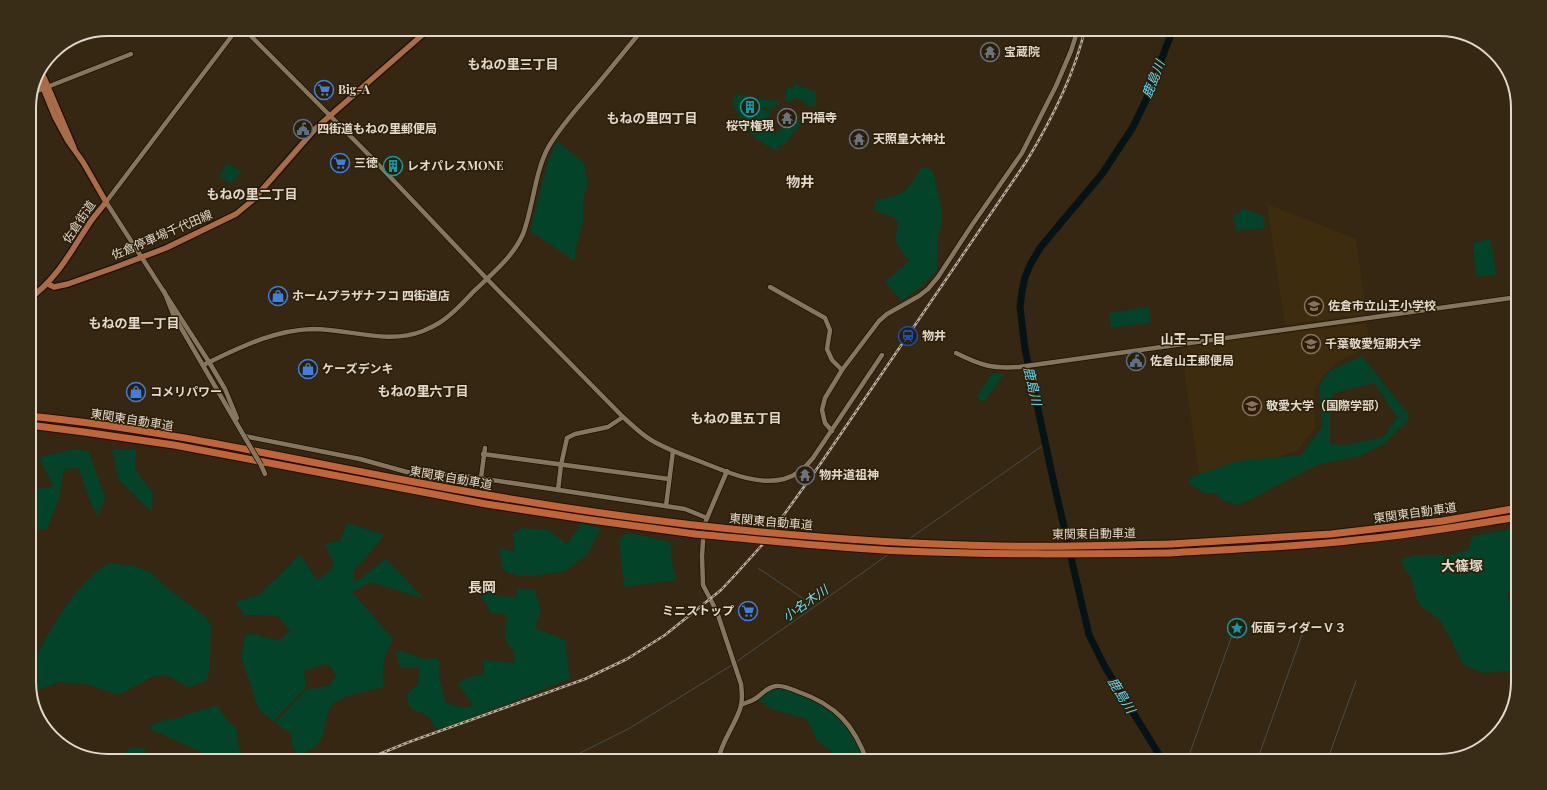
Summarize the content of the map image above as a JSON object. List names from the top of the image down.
{
  "streets": {
    "highway": ["東関東自動車道"],
    "main road": ["佐倉街道", "佐倉停車場千代田線"]
  },
  "crossings": [
    ["佐倉街道", "佐倉停車場千代田線"]
  ],
  "districts": [
    "もねの里三丁目",
    "もねの里四丁目",
    "物井",
    "もねの里二丁目",
    "もねの里一丁目",
    "山王一丁目",
    "もねの里六丁目",
    "もねの里五丁目",
    "大篠塚",
    "長岡"
  ],
  "water": ["鹿島川", "小名木川"],
  "places": {
    "temple": [
      "宝蔵院",
      "円福寺",
      "天照皇大神社",
      "物井道祖神"
    ],
    "supermarket": ["Big-A", "三徳", "ミニストップ"],
    "building": ["桜守権現", "レオパレスMONE"],
    "public building": ["四街道もねの里郵便局", "佐倉山王郵便局"],
    "shop": ["ホームプラザナフコ 四街道店", "ケーズデンキ", "コメリパワー"],
    "school or university": ["佐倉市立山王小学校", "千葉敬愛短期大学", "敬愛大学（国際学部）"],
    "station": ["物井"],
    "place": ["仮面ライダーＶ３"]
  }
}
